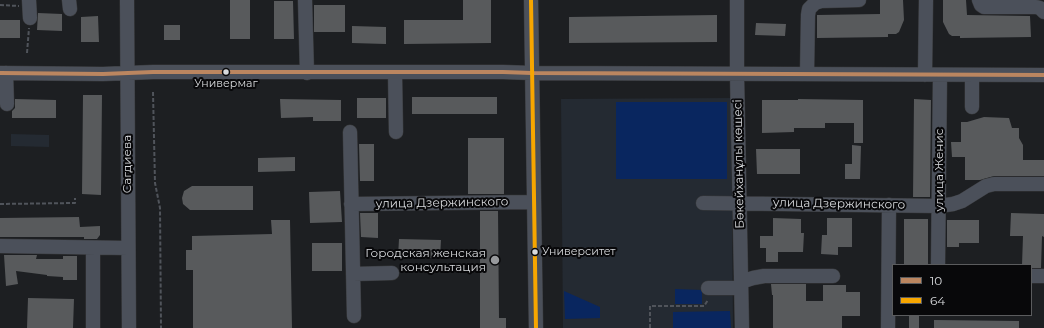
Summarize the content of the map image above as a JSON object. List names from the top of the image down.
{
  "streets": {
    "street": [
      "Сагдиева",
      "Бөкейханұлы көшесі",
      "улица Женис",
      "улица Дзержинского"
    ]
  },
  "crossings": [
    ["Бөкейханұлы көшесі", "улица Дзержинского"],
    ["улица Женис", "улица Дзержинского"]
  ],
  "places": ["Универмаг", "Университет", "Городская женская консультация"],
  "lines": ["transit line 64", "transit line 10"],
  "legend": ["10", "64"]
}
